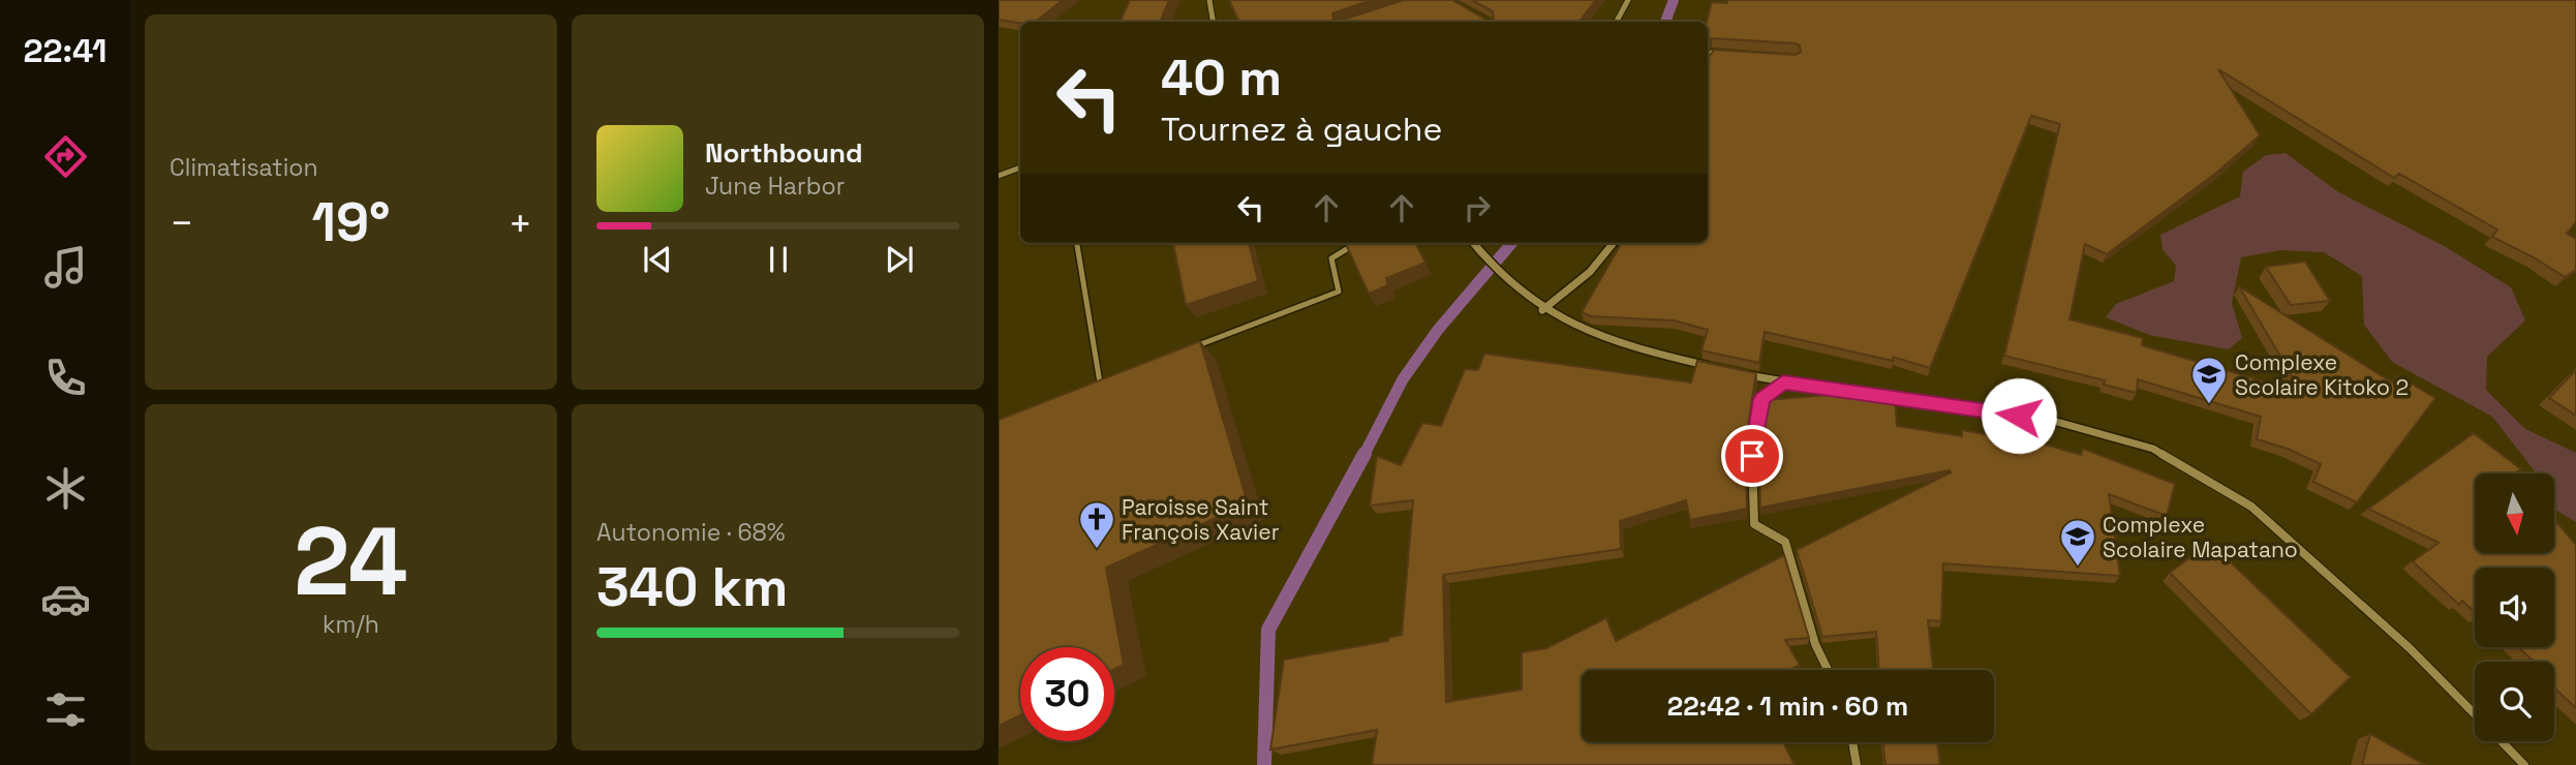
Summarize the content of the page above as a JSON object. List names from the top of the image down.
{
  "places": {
    "school or university": ["Complexe Scolaire Kitoko 2", "Complexe Scolaire Mapatano"],
    "church": ["Paroisse Saint François Xavier"]
  },
  "north": "bottom",
  "page": {
    "tabs": "22:41",
    "tile": [
      "Climatisation",
      ["24", "km/h"],
      ["Autonomie · 68%", "340 km"]
    ],
    "turn": ["40 m", "Tournez à gauche"],
    "song": ["Northbound", "June Harbor"],
    "heat": ["−", "19°", "+"],
    "limit": "30",
    "trip": "22:42 · 1 min · 60 m"
  }
}
